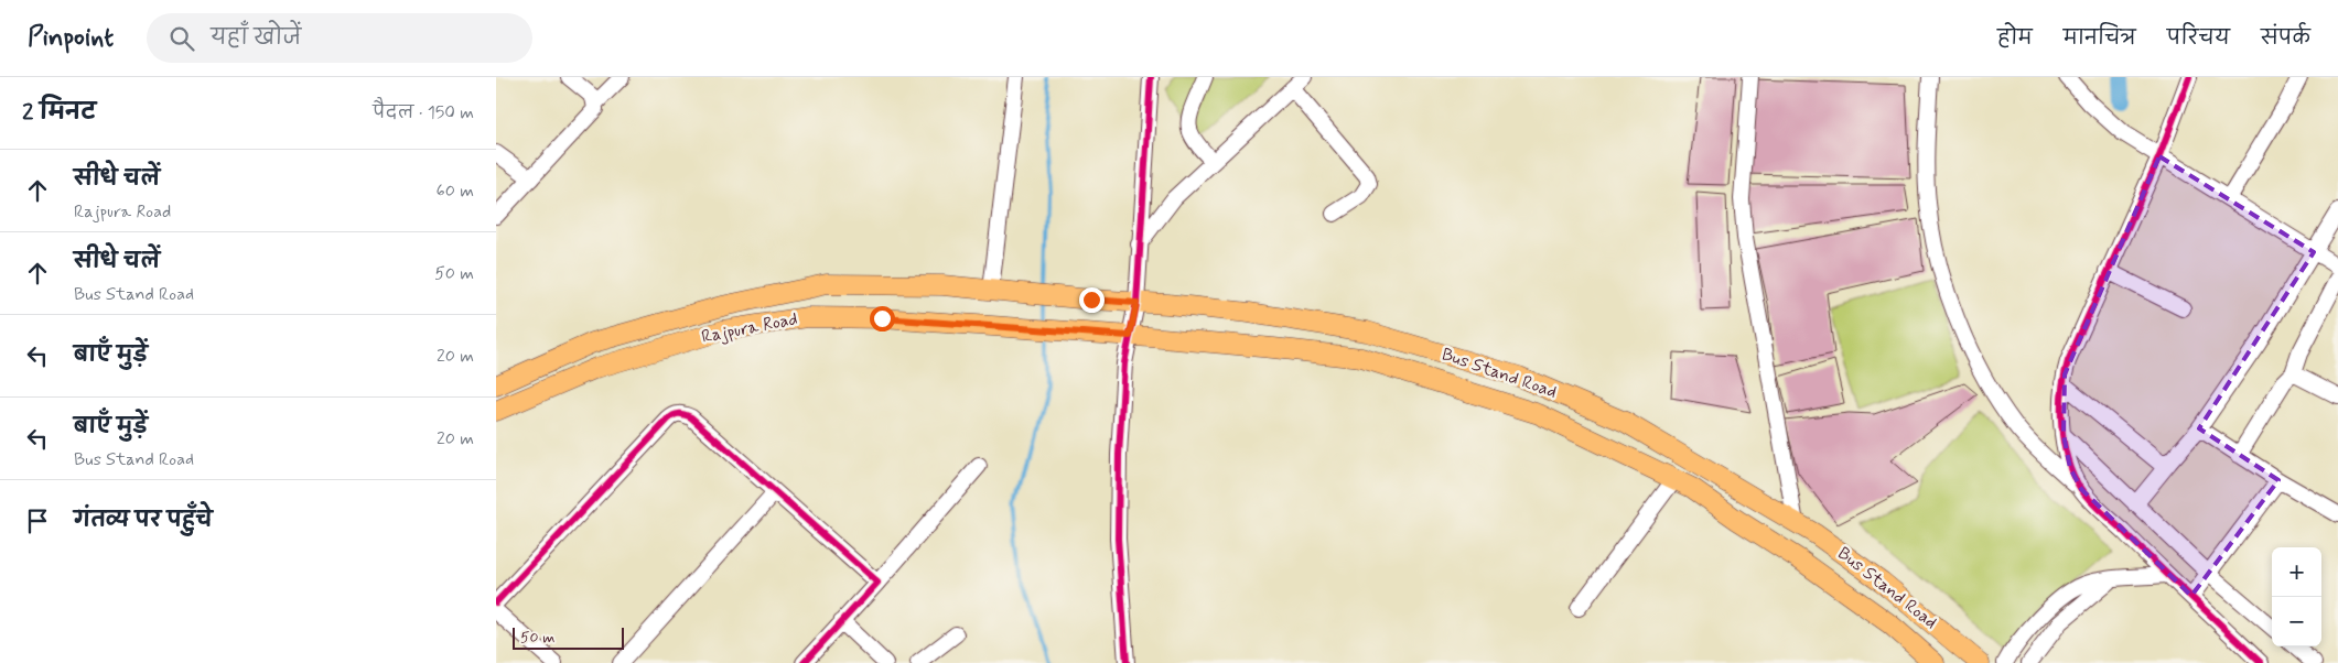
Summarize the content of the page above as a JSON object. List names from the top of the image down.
{
  "streets": {
    "main road": ["Rajpura Road", "Bus Stand Road"]
  },
  "crossings": [
    ["Rajpura Road", "Bus Stand Road"]
  ],
  "scale_bar": "50 m",
  "page": {
    "header": "Pinpoint",
    "search": "यहाँ खोजें",
    "nav": [
      "होम",
      "मानचित्र",
      "परिचय",
      "संपर्क"
    ],
    "heading": ["2 मिनट", "पैदल · 150 m"],
    "list": [
      ["सीधे चलें", "Rajpura Road", "60 m"],
      ["सीधे चलें", "Bus Stand Road", "50 m"],
      ["बाएँ मुड़ें", "20 m"],
      ["बाएँ मुड़ें", "Bus Stand Road", "20 m"],
      "गंतव्य पर पहुँचे"
    ],
    "map_buttons": ["+", "−"],
    "scale": "50 m"
  }
}
